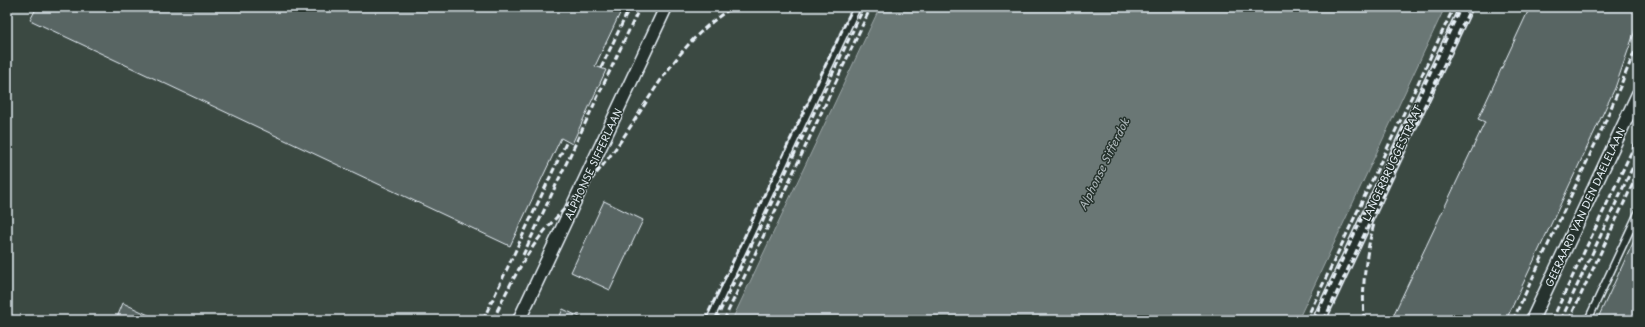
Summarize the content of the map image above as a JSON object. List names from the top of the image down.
{
  "streets": {
    "street": ["LANGERBRUGGESTRAAT", "ALPHONSE SIFFERLAAN", "GEERAARD VAN DEN DAELELAAN"]
  },
  "water": ["Alphonse Sifferdok"]
}
